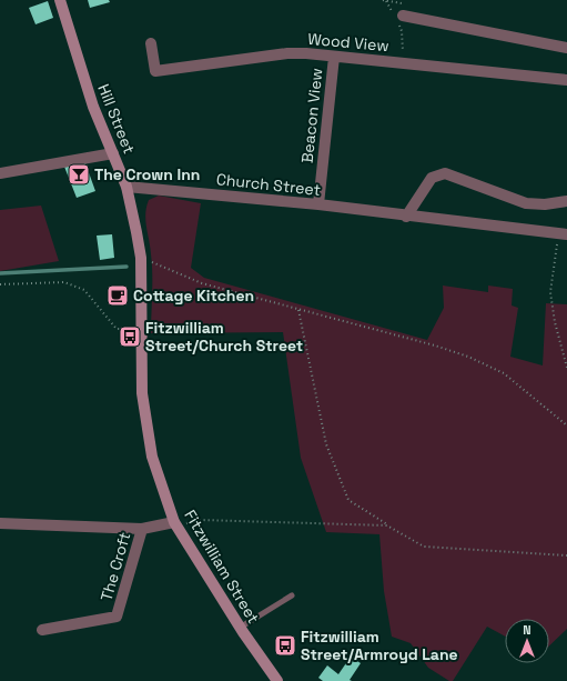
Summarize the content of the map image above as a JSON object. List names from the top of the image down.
{
  "streets": {
    "main road": ["Hill Street", "Fitzwilliam Street"],
    "street": [
      "Wood View",
      "Beacon View",
      "Church Street",
      "The Croft"
    ]
  },
  "crossings": [
    ["Wood View", "Beacon View"],
    ["Beacon View", "Church Street"],
    ["Hill Street", "Church Street"],
    ["Hill Street", "Fitzwilliam Street"],
    ["The Croft", "Fitzwilliam Street"]
  ],
  "places": {
    "bar": ["The Crown Inn"],
    "cafe": ["Cottage Kitchen"],
    "bus stop": ["Fitzwilliam Street/Church Street", "Fitzwilliam Street/Armroyd Lane"]
  },
  "north": "top"
}
